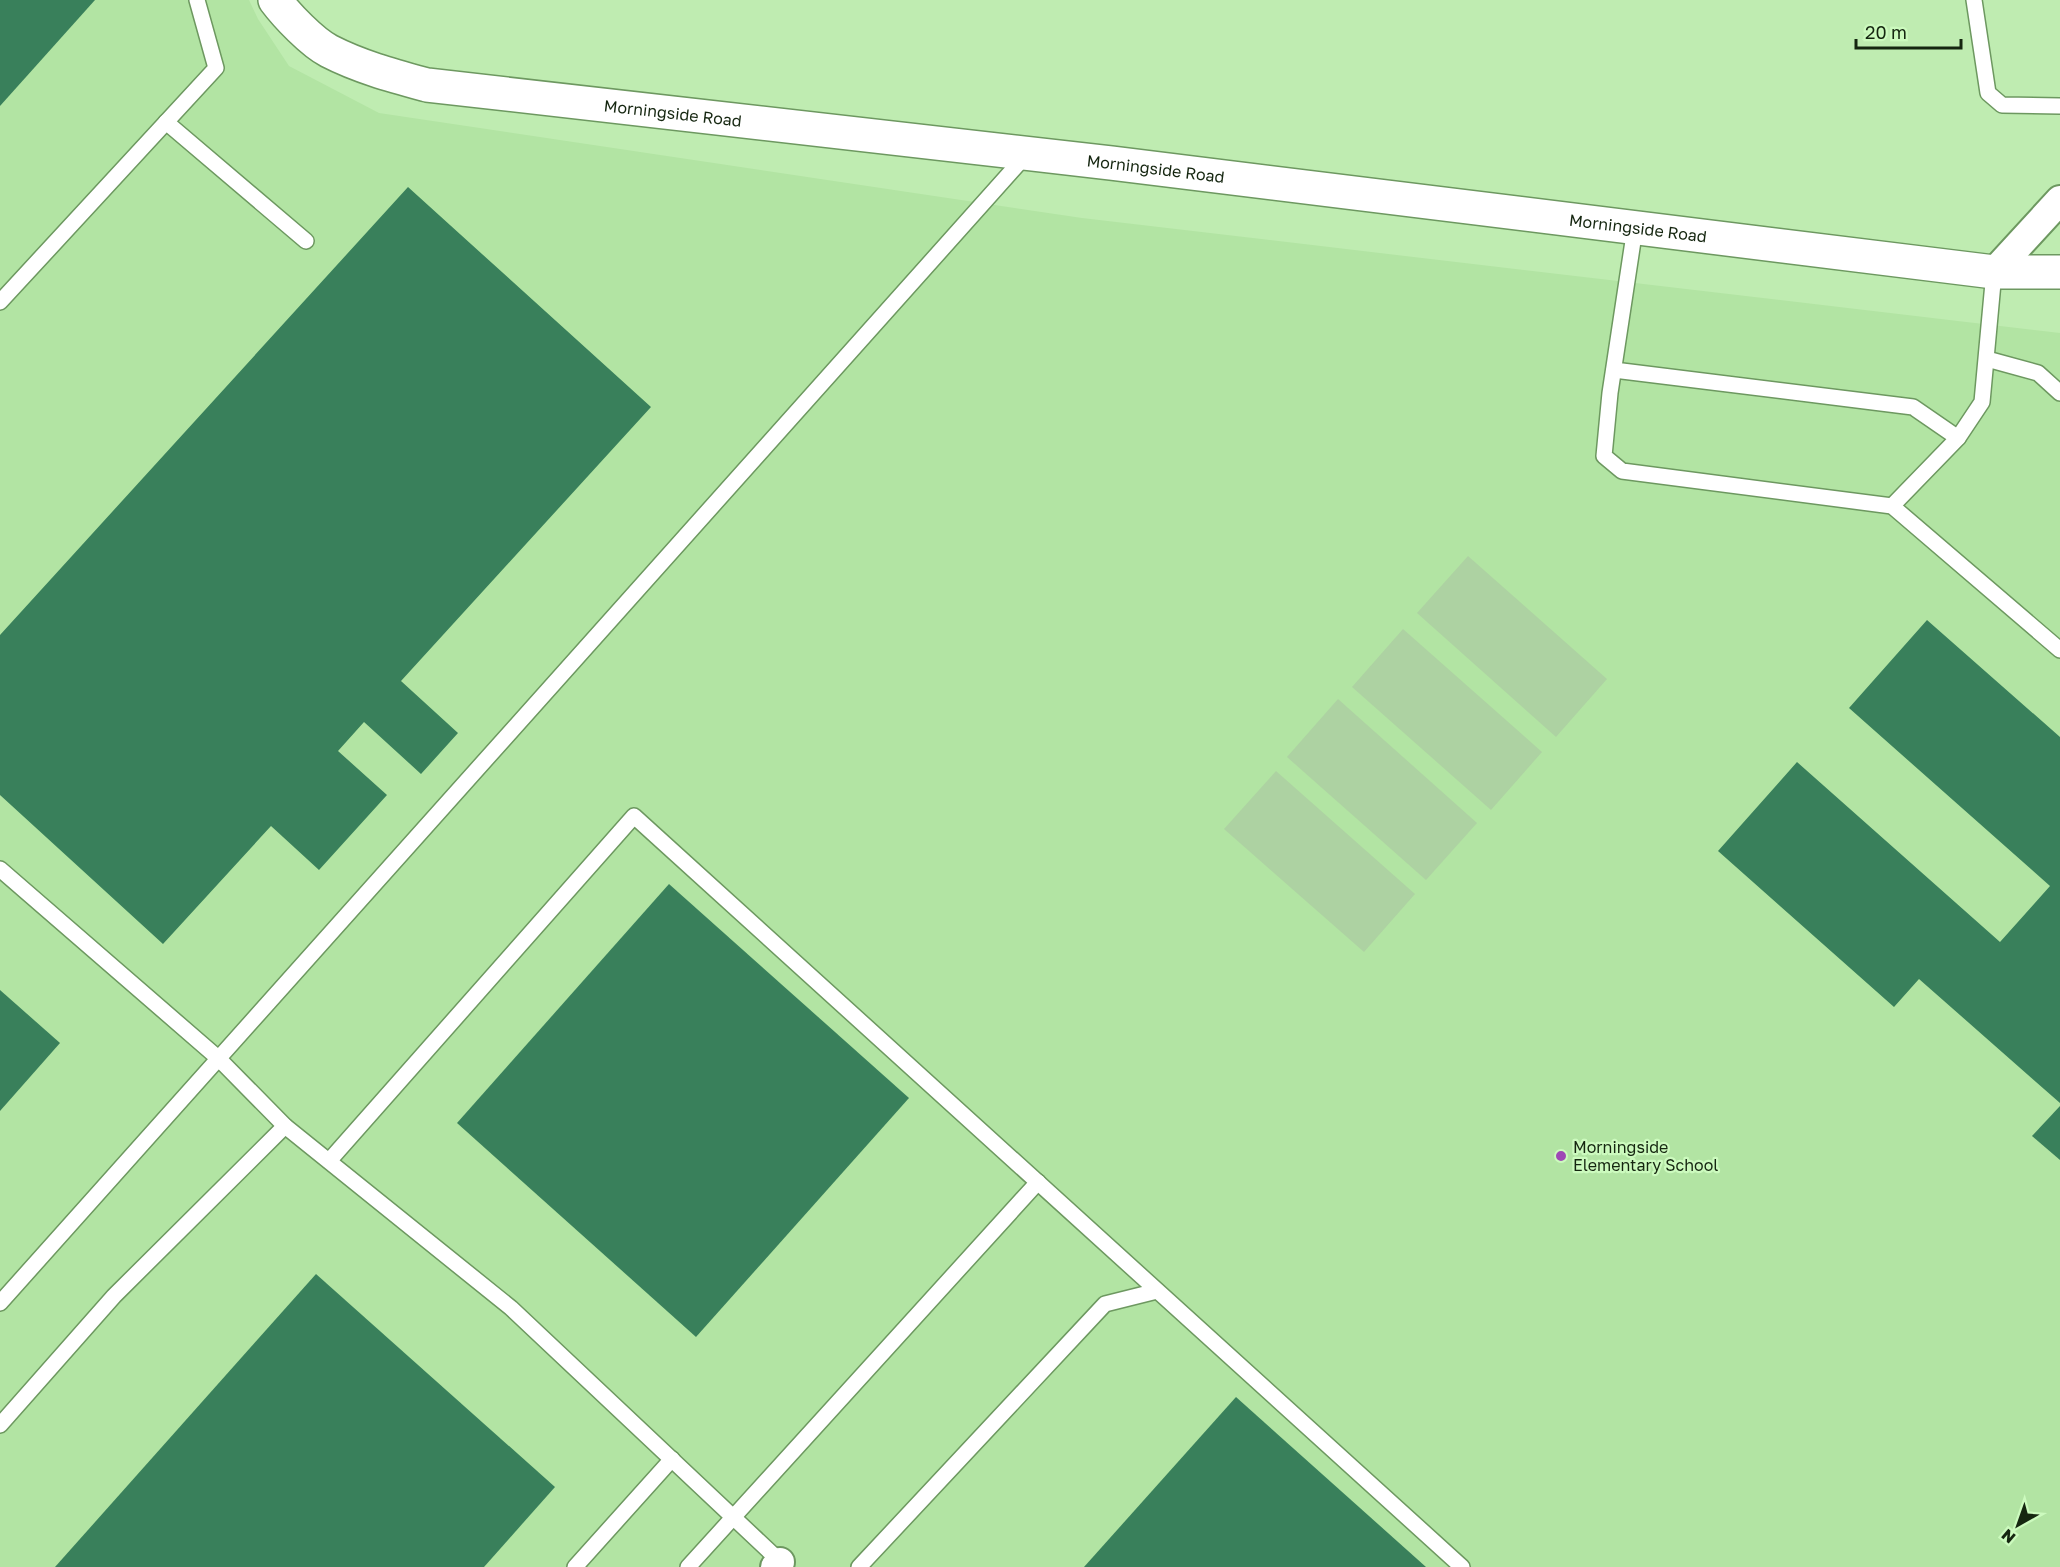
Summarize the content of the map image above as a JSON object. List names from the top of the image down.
{
  "streets": {
    "street": ["Morningside Road"]
  },
  "places": ["Morningside Elementary School"],
  "scale_bar": "20 m",
  "north": "bottom left"
}
